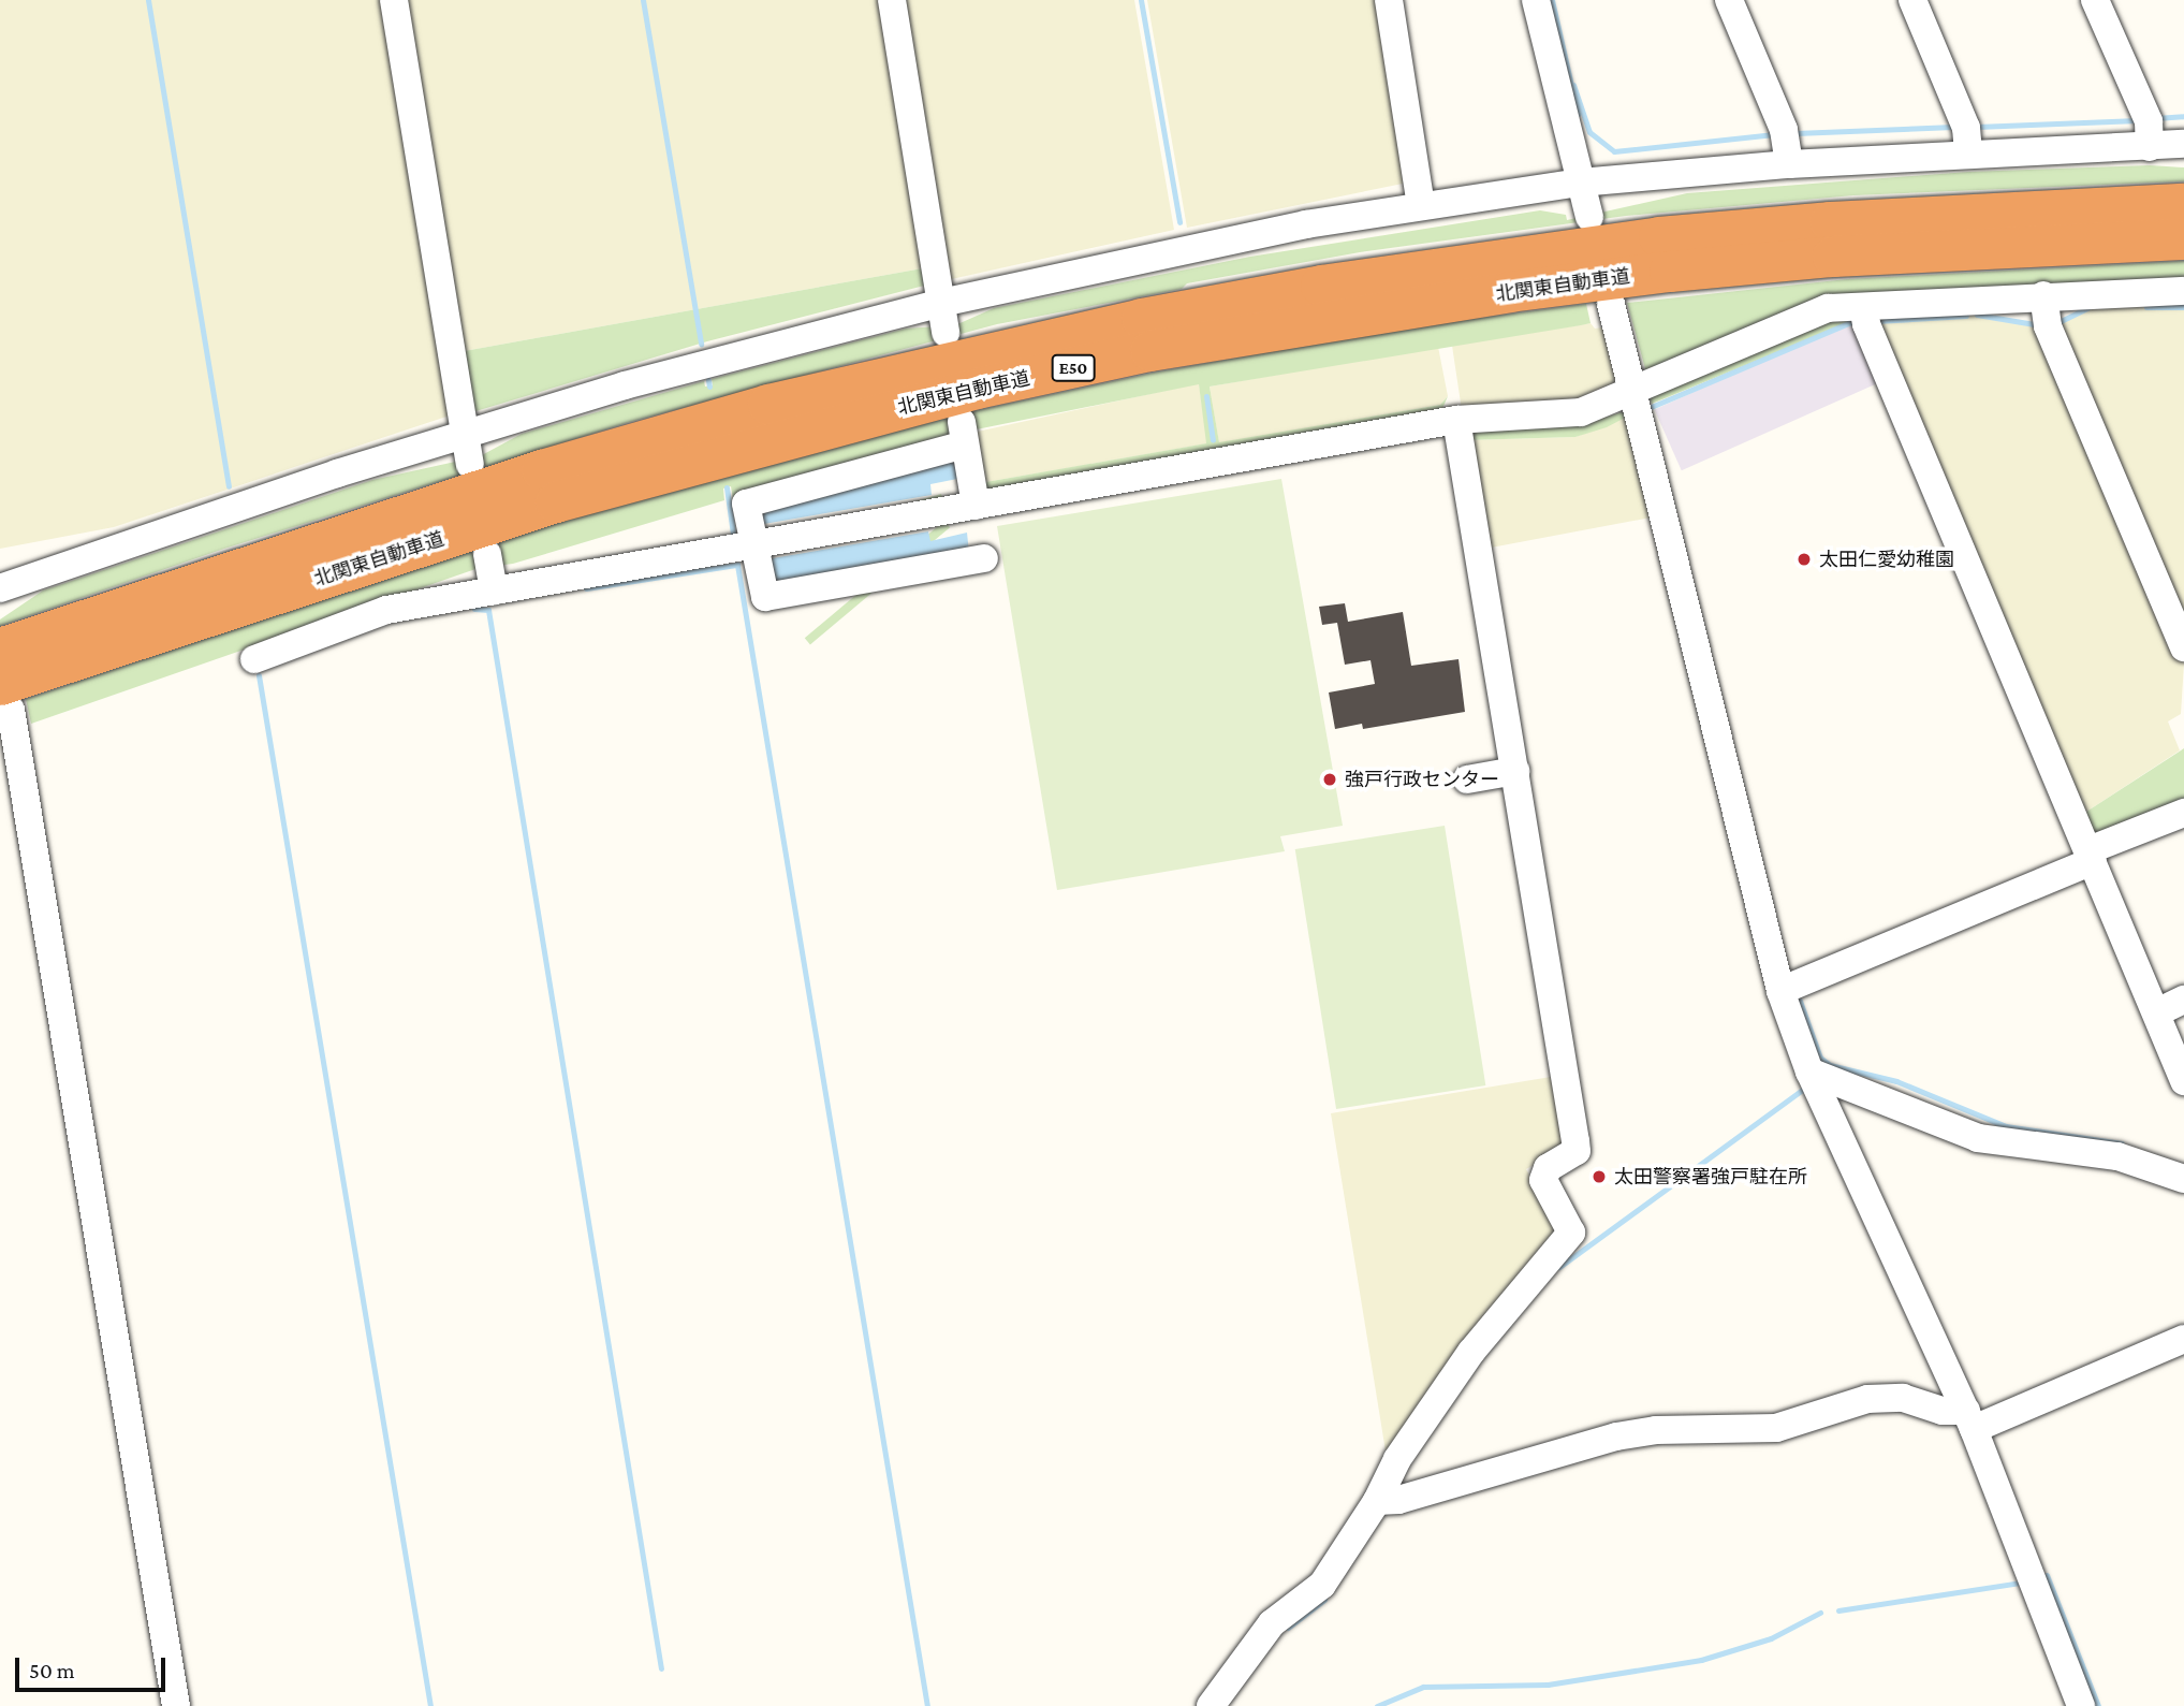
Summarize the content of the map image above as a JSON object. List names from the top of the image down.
{
  "streets": {
    "highway": ["北関東自動車道", "E50"]
  },
  "places": ["太田仁愛幼稚園", "強戸行政センター", "太田警察署強戸駐在所"],
  "scale_bar": "50 m"
}
